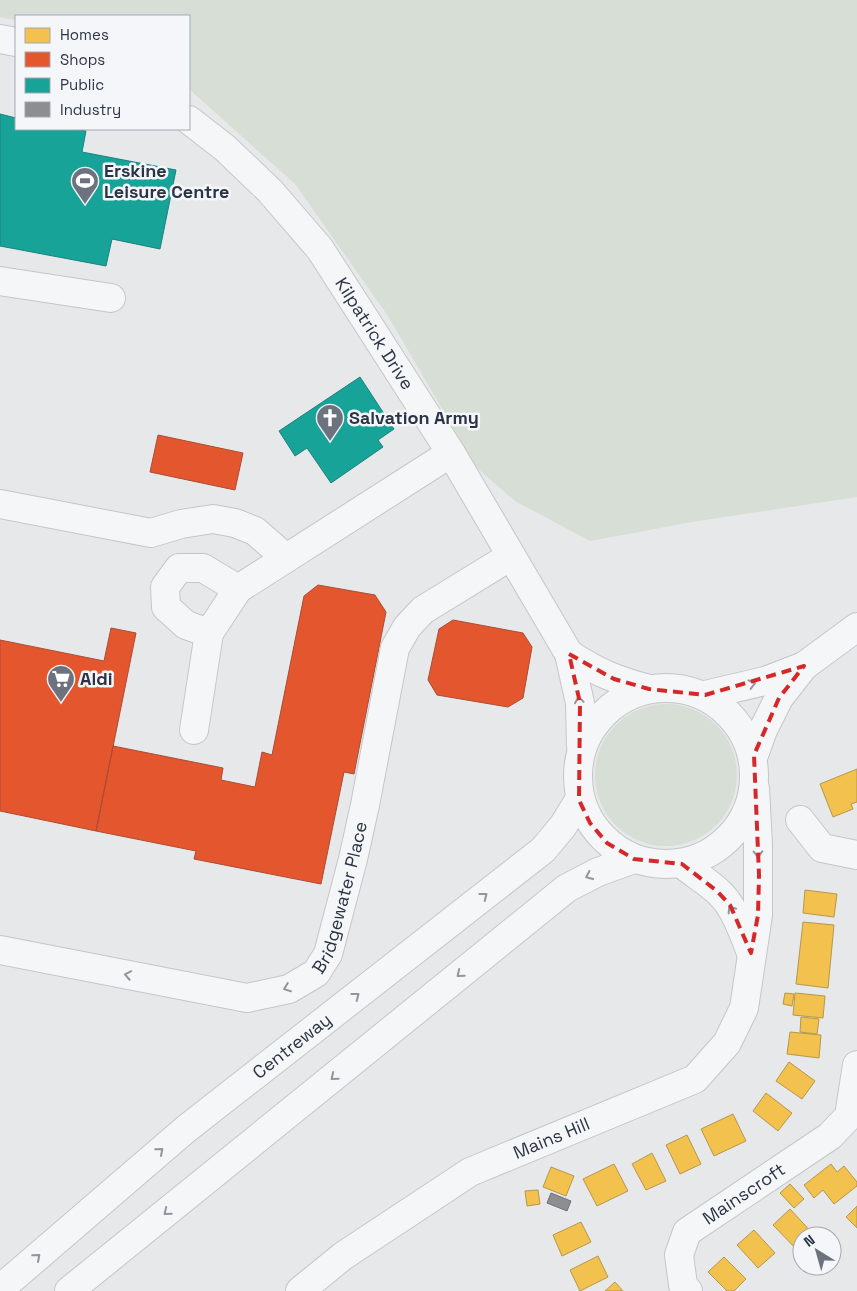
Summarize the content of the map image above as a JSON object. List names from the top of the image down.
{
  "streets": {
    "street": [
      "Kilpatrick Drive",
      "Bridgewater Place",
      "Centreway",
      "Mains Hill",
      "Mainscroft"
    ]
  },
  "crossings": [
    ["Kilpatrick Drive", "Bridgewater Place"],
    ["Kilpatrick Drive", "Centreway"],
    ["Kilpatrick Drive", "Mains Hill"],
    ["Centreway", "Mains Hill"]
  ],
  "places": {
    "sports": ["Erskine Leisure Centre"],
    "church": ["Salvation Army"],
    "supermarket": ["Aldi"]
  },
  "legend": [
    "Homes",
    "Shops",
    "Public",
    "Industry"
  ],
  "north": "top left"
}
